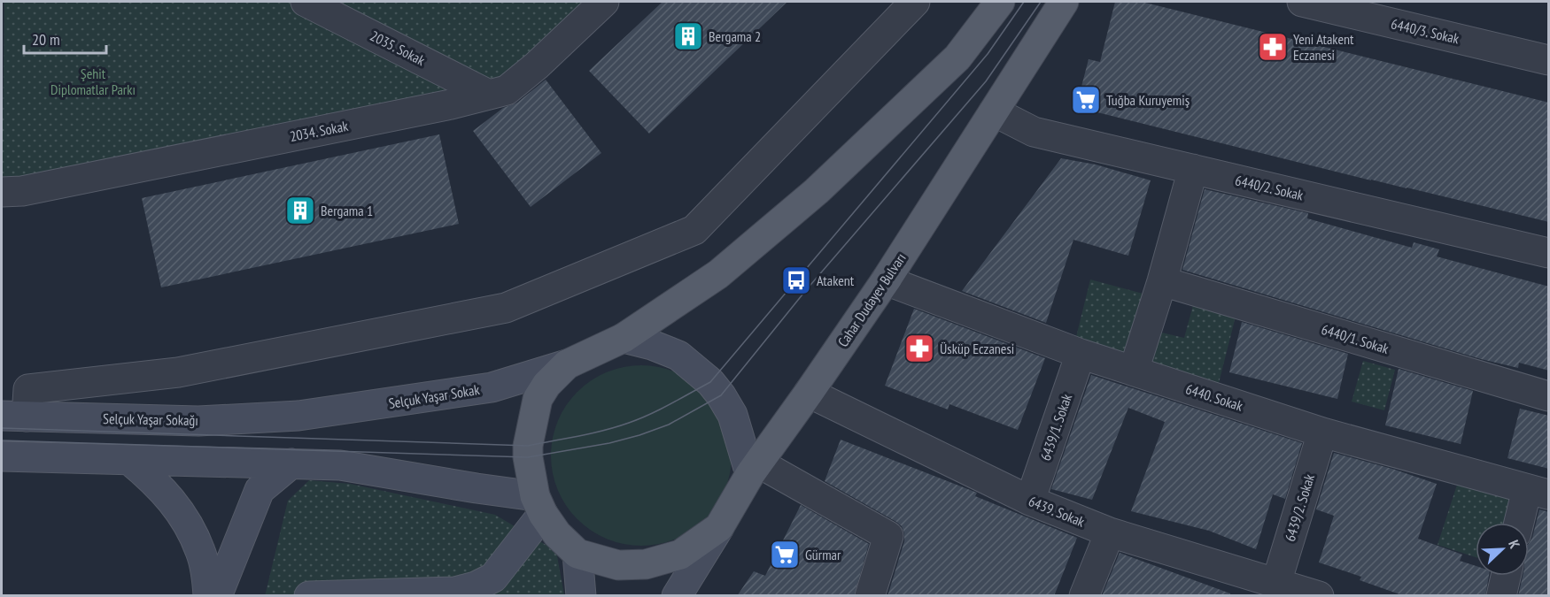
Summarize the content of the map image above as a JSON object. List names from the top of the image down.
{
  "streets": {
    "main road": ["Cahar Dudayev Bulvarı", "Selçuk Yaşar Sokak", "Selçuk Yaşar Sokağı"],
    "street": [
      "6440/3. Sokak",
      "2035. Sokak",
      "2034. Sokak",
      "6440/2. Sokak",
      "6440/1. Sokak",
      "6440. Sokak",
      "6439/1. Sokak",
      "6439/2. Sokak",
      "6439. Sokak"
    ]
  },
  "crossings": [
    ["2035. Sokak", "2034. Sokak"],
    ["6440/2. Sokak", "Cahar Dudayev Bulvarı"],
    ["Cahar Dudayev Bulvarı", "6440. Sokak"],
    ["Cahar Dudayev Bulvarı", "6439. Sokak"],
    ["Selçuk Yaşar Sokak", "Selçuk Yaşar Sokağı"],
    ["6440. Sokak", "6439/1. Sokak"],
    ["6440. Sokak", "6439/2. Sokak"],
    ["6439/1. Sokak", "6439. Sokak"],
    ["6439/2. Sokak", "6439. Sokak"]
  ],
  "parks": ["Şehit Diplomatlar Parkı"],
  "places": {
    "building": ["Bergama 2", "Bergama 1"],
    "pharmacy": ["Yeni Atakent Eczanesi", "Üsküp Eczanesi"],
    "supermarket": ["Tuğba Kuruyemiş", "Gürmar"],
    "bus stop": ["Atakent"]
  },
  "scale_bar": "20 m",
  "north": "top right"
}
